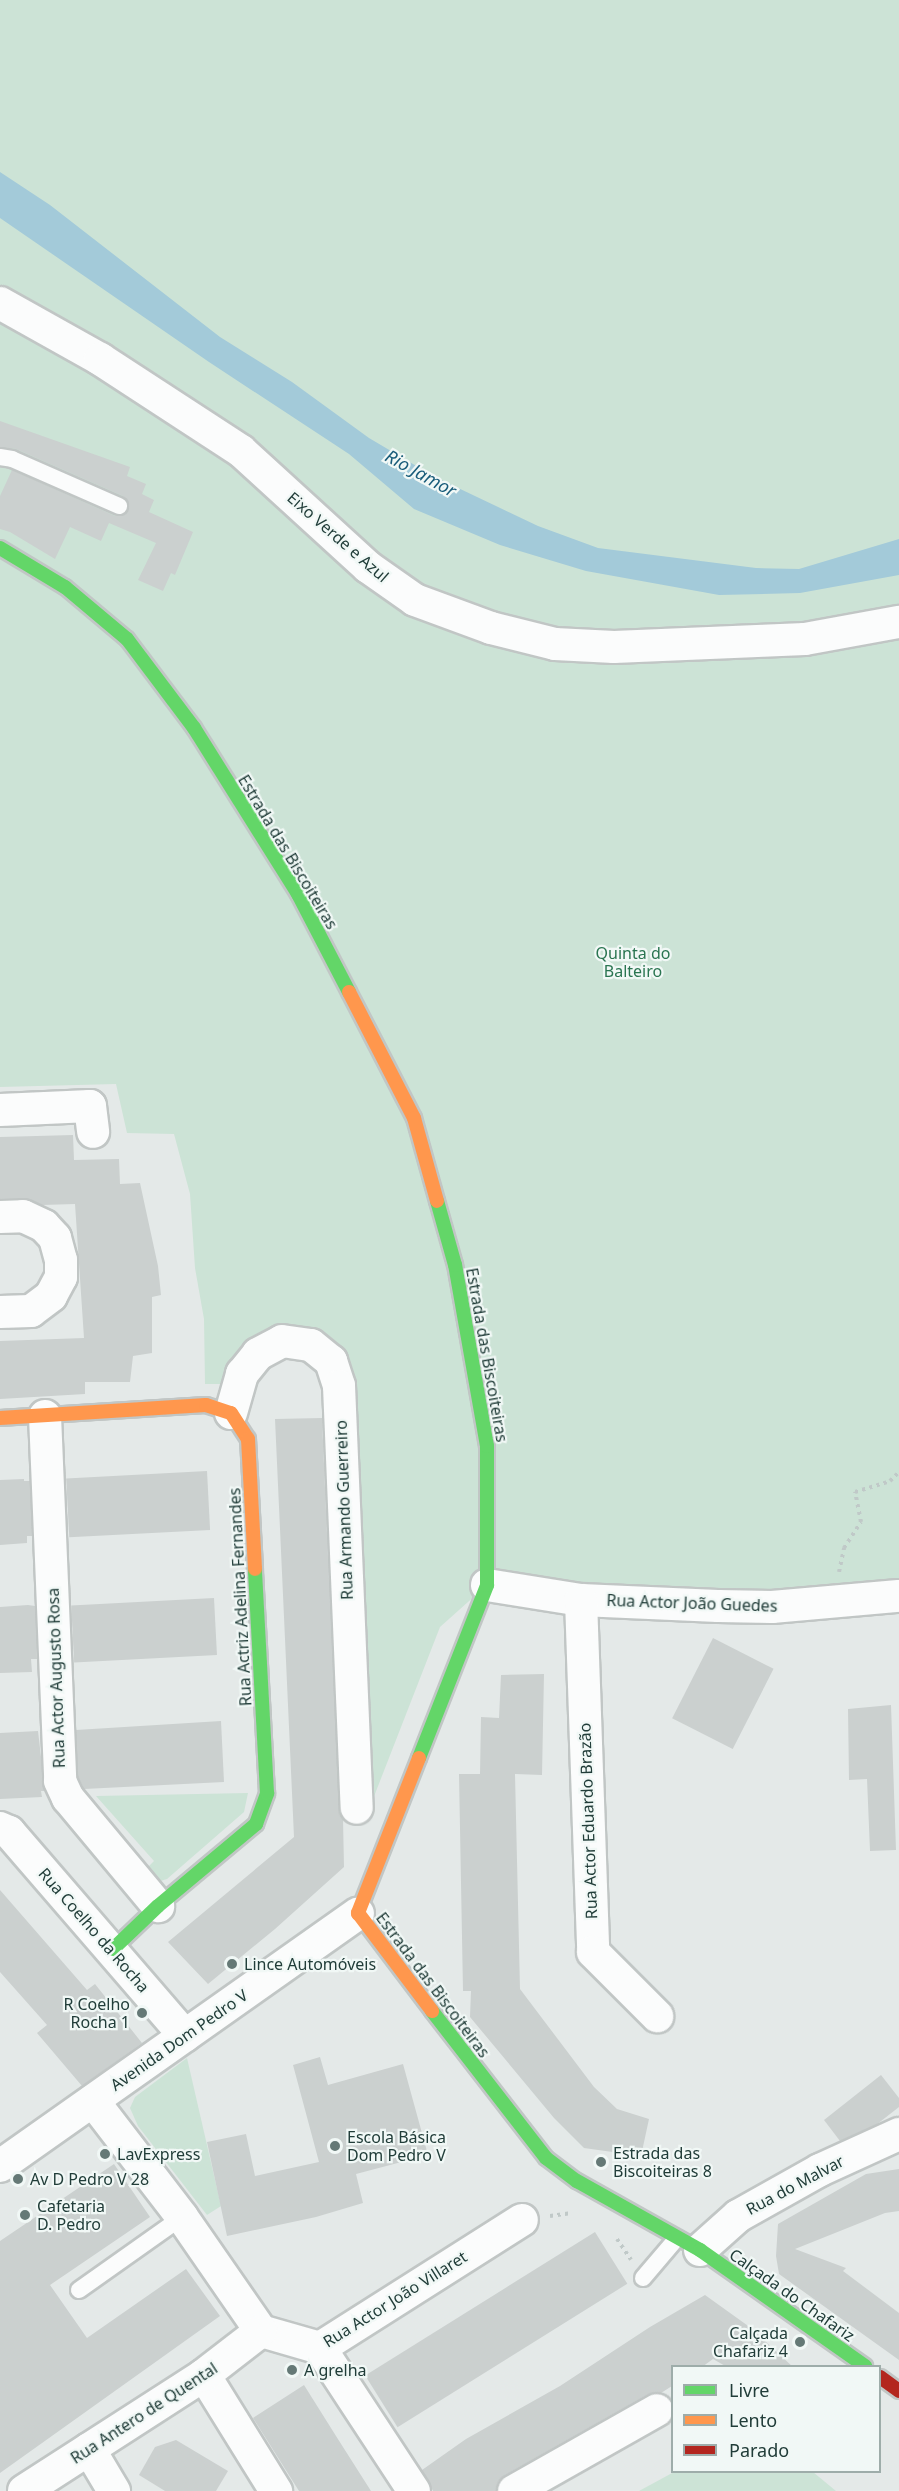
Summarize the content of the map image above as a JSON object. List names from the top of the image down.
{
  "streets": {
    "street": [
      "Eixo Verde e Azul",
      "Estrada das Biscoiteiras",
      "Rua Armando Guerreiro",
      "Rua Actriz Adelina Fernandes",
      "Rua Actor João Guedes",
      "Rua Actor Augusto Rosa",
      "Rua Actor Eduardo Brazão",
      "Rua Coelho da Rocha",
      "Avenida Dom Pedro V",
      "Rua do Malvar",
      "Calçada do Chafariz",
      "Rua Actor João Villaret",
      "Rua Antero de Quental"
    ]
  },
  "crossings": [
    ["Estrada das Biscoiteiras", "Rua Actor João Guedes"],
    ["Estrada das Biscoiteiras", "Avenida Dom Pedro V"],
    ["Estrada das Biscoiteiras", "Rua do Malvar"],
    ["Estrada das Biscoiteiras", "Calçada do Chafariz"],
    ["Rua Armando Guerreiro", "Rua Actriz Adelina Fernandes"],
    ["Rua Actriz Adelina Fernandes", "Rua Actor Augusto Rosa"],
    ["Rua Actriz Adelina Fernandes", "Rua Coelho da Rocha"],
    ["Rua Actor João Guedes", "Rua Actor Eduardo Brazão"],
    ["Rua Coelho da Rocha", "Avenida Dom Pedro V"],
    ["Rua do Malvar", "Calçada do Chafariz"],
    ["Rua Actor João Villaret", "Rua Antero de Quental"]
  ],
  "water": ["Rio Jamor"],
  "parks": ["Quinta do Balteiro"],
  "places": [
    "Lince Automóveis",
    "R Coelho Rocha 1",
    "Escola Básica Dom Pedro V",
    "LavExpress",
    "Estrada das Biscoiteiras 8",
    "Av D Pedro V 28",
    "Cafetaria D. Pedro",
    "Calçada Chafariz 4",
    "A grelha"
  ],
  "legend": ["Livre", "Lento", "Parado"]
}
